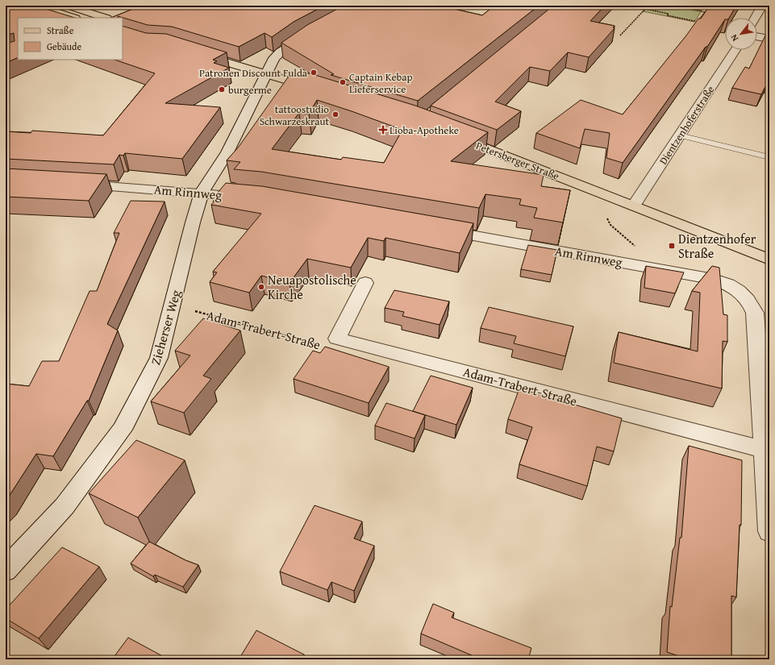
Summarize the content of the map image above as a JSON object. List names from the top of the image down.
{
  "streets": {
    "main road": ["Petersberger Straße"],
    "street": [
      "Dientzenhoferstraße",
      "Am Rinnweg",
      "Zieherser Weg",
      "Adam-Trabert-Straße"
    ]
  },
  "crossings": [
    ["Dientzenhoferstraße", "Petersberger Straße"],
    ["Am Rinnweg", "Zieherser Weg"],
    ["Am Rinnweg", "Adam-Trabert-Straße"]
  ],
  "places": {
    "other": [
      "Patronen Discount Fulda",
      "Captain Kebap Lieferservice",
      "burgerme",
      "tattoostudio Schwarzeskraut",
      "Neuapostolische Kirche"
    ],
    "health": ["Lioba-Apotheke"],
    "transit": ["Dientzenhofer Straße"]
  },
  "legend": ["Straße", "Gebäude"],
  "north": "bottom left"
}
